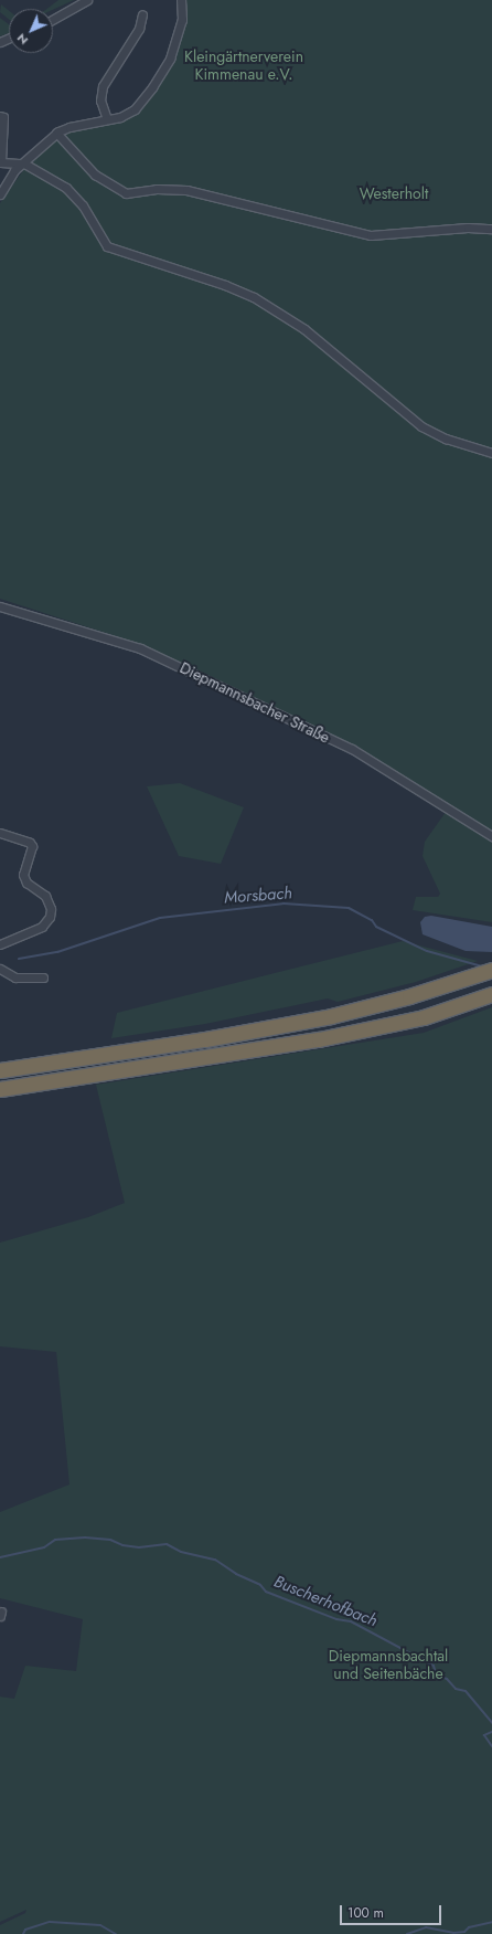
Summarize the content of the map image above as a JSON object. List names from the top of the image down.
{
  "streets": {
    "street": ["Diepmannsbacher Straße"]
  },
  "water": ["Morsbach", "Buscherhofbach"],
  "parks": ["Kleingärtnerverein Kimmenau e.V.", "Westerholt", "Diepmannsbachtal und Seitenbäche"],
  "scale_bar": "100 m",
  "north": "bottom left"
}
